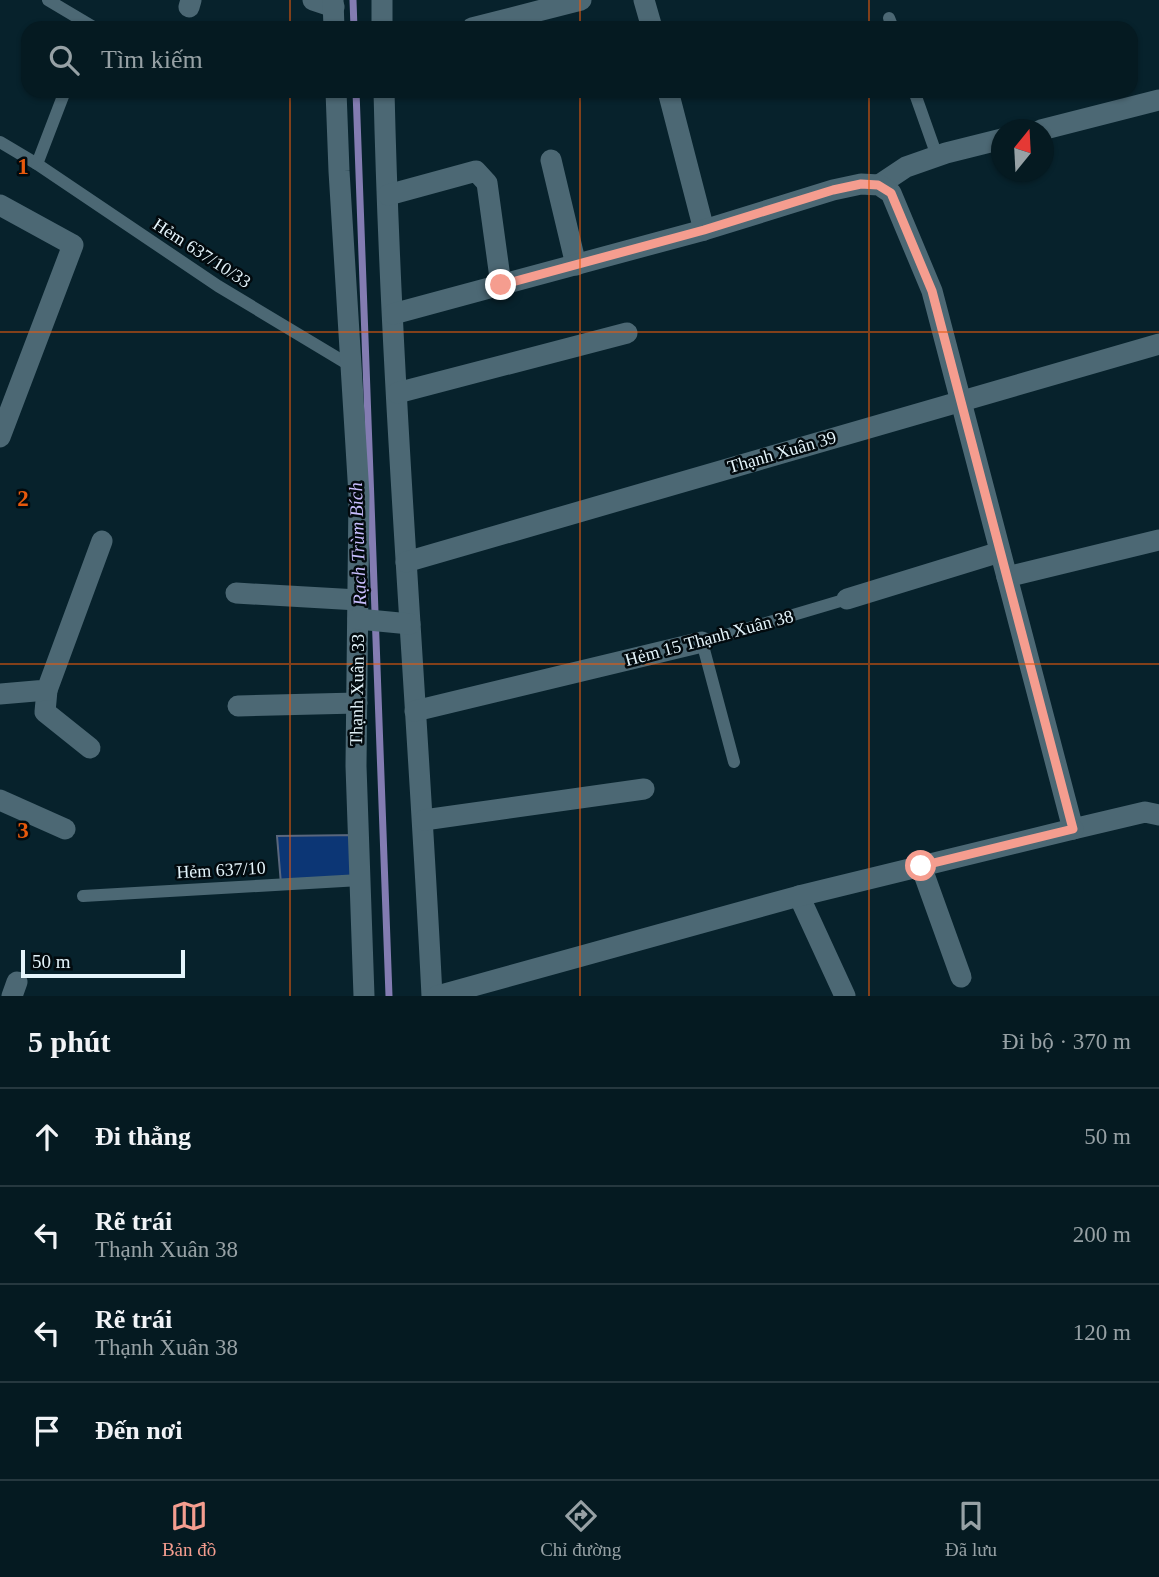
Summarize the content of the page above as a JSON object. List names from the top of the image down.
{
  "streets": {
    "street": ["Thạnh Xuân 39", "Hẻm 15 Thạnh Xuân 38", "Thạnh Xuân 33"],
    "lane": ["Hẻm 637/10/33", "Hẻm 637/10"]
  },
  "crossings": [
    ["Hẻm 637/10/33", "Thạnh Xuân 33"],
    ["Thạnh Xuân 33", "Hẻm 637/10"]
  ],
  "water": ["Rạch Trùm Bích"],
  "scale_bar": "50 m",
  "north": "top",
  "page": {
    "search": "Tìm kiếm",
    "scale": "50 m",
    "heading": ["5 phút", "Đi bộ · 370 m"],
    "list": [
      ["Đi thẳng", "50 m"],
      ["Rẽ trái", "Thạnh Xuân 38", "200 m"],
      ["Rẽ trái", "Thạnh Xuân 38", "120 m"],
      "Đến nơi"
    ],
    "nav": ["Bản đồ", "Chỉ đường", "Đã lưu"]
  },
  "grid": {
    "rows": ["1", "2", "3"]
  }
}
